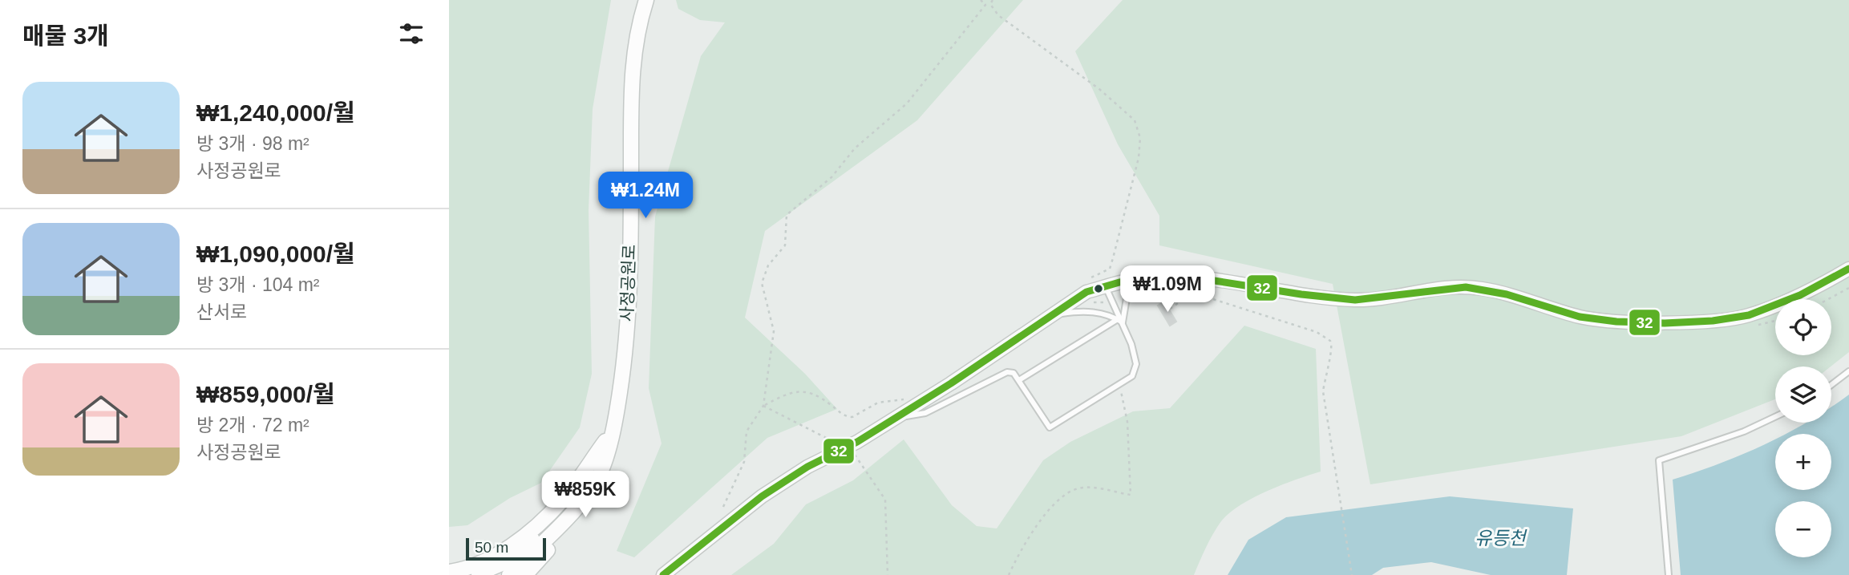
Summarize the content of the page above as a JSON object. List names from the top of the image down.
{
  "streets": {
    "main road": ["사정공원로"]
  },
  "water": ["유등천"],
  "lines": ["transit line 32"],
  "scale_bar": "50 m",
  "page": {
    "heading": "매물 3개",
    "list": [
      {
        "name": "₩1,240,000/월",
        "note": "방 3개 · 98 m² · 사정공원로"
      },
      {
        "name": "₩1,090,000/월",
        "note": "방 3개 · 104 m² · 산서로"
      },
      {
        "name": "₩859,000/월",
        "note": "방 2개 · 72 m² · 사정공원로"
      }
    ],
    "price": ["₩1.24M", "₩1.09M", "₩859K"],
    "map_buttons": ["+", "−"],
    "scale": "50 m"
  }
}
